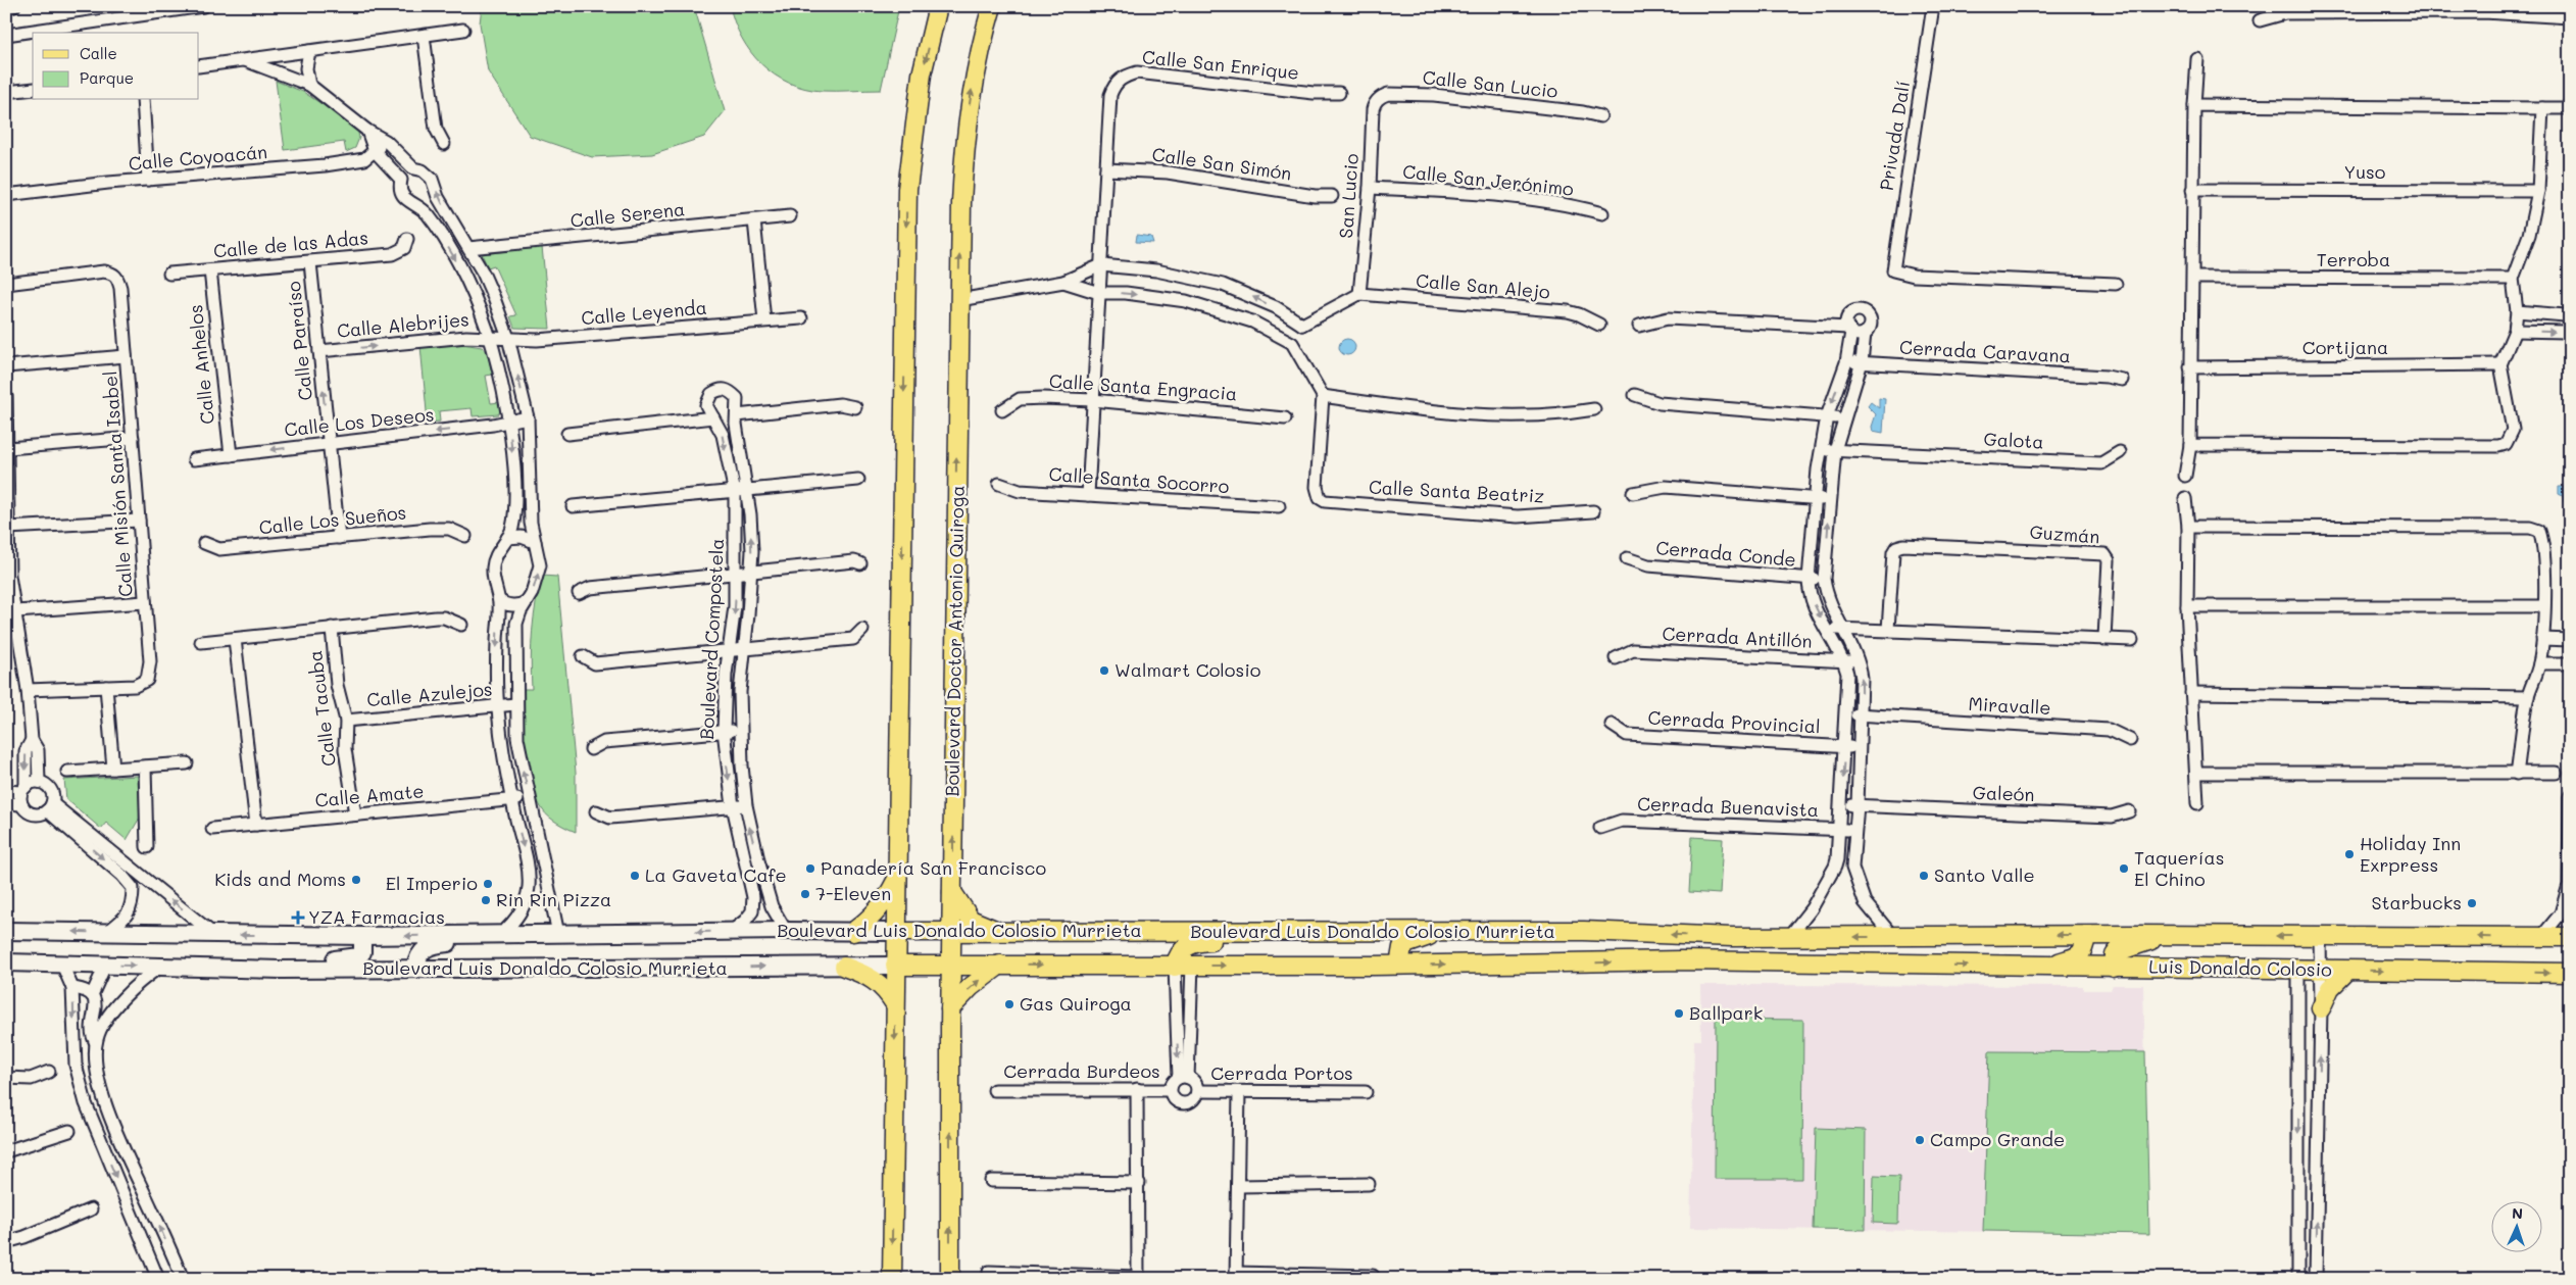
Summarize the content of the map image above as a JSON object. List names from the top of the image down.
{
  "streets": {
    "main road": ["Boulevard Doctor Antonio Quiroga", "Boulevard Luis Donaldo Colosio Murrieta", "Luis Donaldo Colosio"],
    "street": [
      "Calle San Enrique",
      "Calle San Lucio",
      "Privada Dalí",
      "Calle Coyoacán",
      "Calle San Simón",
      "Yuso",
      "Calle San Jerónimo",
      "San Lucio",
      "Calle Serena",
      "Calle de las Adas",
      "Terroba",
      "Calle San Alejo",
      "Calle Leyenda",
      "Calle Alebrijes",
      "Calle Paraíso",
      "Cortijana",
      "Cerrada Caravana",
      "Calle Anhelos",
      "Calle Santa Engracia",
      "Calle Los Deseos",
      "Galota",
      "Calle Santa Socorro",
      "Calle Misión Santa Isabel",
      "Calle Santa Beatriz",
      "Calle Los Sueños",
      "Guzmán",
      "Cerrada Conde",
      "Cerrada Antillón",
      "Boulevard Compostela",
      "Calle Azulejos",
      "Miravalle",
      "Calle Tacuba",
      "Cerrada Provincial",
      "Galeón",
      "Calle Amate",
      "Cerrada Buenavista",
      "Cerrada Burdeos",
      "Cerrada Portos"
    ]
  },
  "crossings": [
    ["Calle San Enrique", "Calle San Simón"],
    ["Calle San Lucio", "San Lucio"],
    ["Calle San Jerónimo", "San Lucio"],
    ["San Lucio", "Calle San Alejo"],
    ["Calle de las Adas", "Calle Paraíso"],
    ["Calle de las Adas", "Calle Anhelos"],
    ["Calle Leyenda", "Calle Alebrijes"],
    ["Calle Alebrijes", "Calle Paraíso"],
    ["Calle Paraíso", "Calle Los Deseos"],
    ["Calle Paraíso", "Calle Los Sueños"],
    ["Calle Anhelos", "Calle Los Deseos"],
    ["Boulevard Compostela", "Boulevard Luis Donaldo Colosio Murrieta"],
    ["Boulevard Doctor Antonio Quiroga", "Boulevard Luis Donaldo Colosio Murrieta"],
    ["Calle Azulejos", "Calle Tacuba"],
    ["Calle Tacuba", "Calle Amate"],
    ["Boulevard Luis Donaldo Colosio Murrieta", "Luis Donaldo Colosio"],
    ["Cerrada Burdeos", "Cerrada Portos"]
  ],
  "one_way": ["Calle Alebrijes", "Calle Los Deseos"],
  "places": {
    "other": [
      "Walmart Colosio",
      "Holiday Inn Exrpress",
      "Panadería San Francisco",
      "Taquerías El Chino",
      "La Gaveta Cafe",
      "Santo Valle",
      "Kids and Moms",
      "El Imperio",
      "7-Eleven",
      "Rin Rin Pizza",
      "Starbucks",
      "Gas Quiroga",
      "Ballpark",
      "Campo Grande"
    ],
    "health": ["YZA Farmacias"]
  },
  "legend": ["Calle", "Parque"],
  "north": "top"
}
